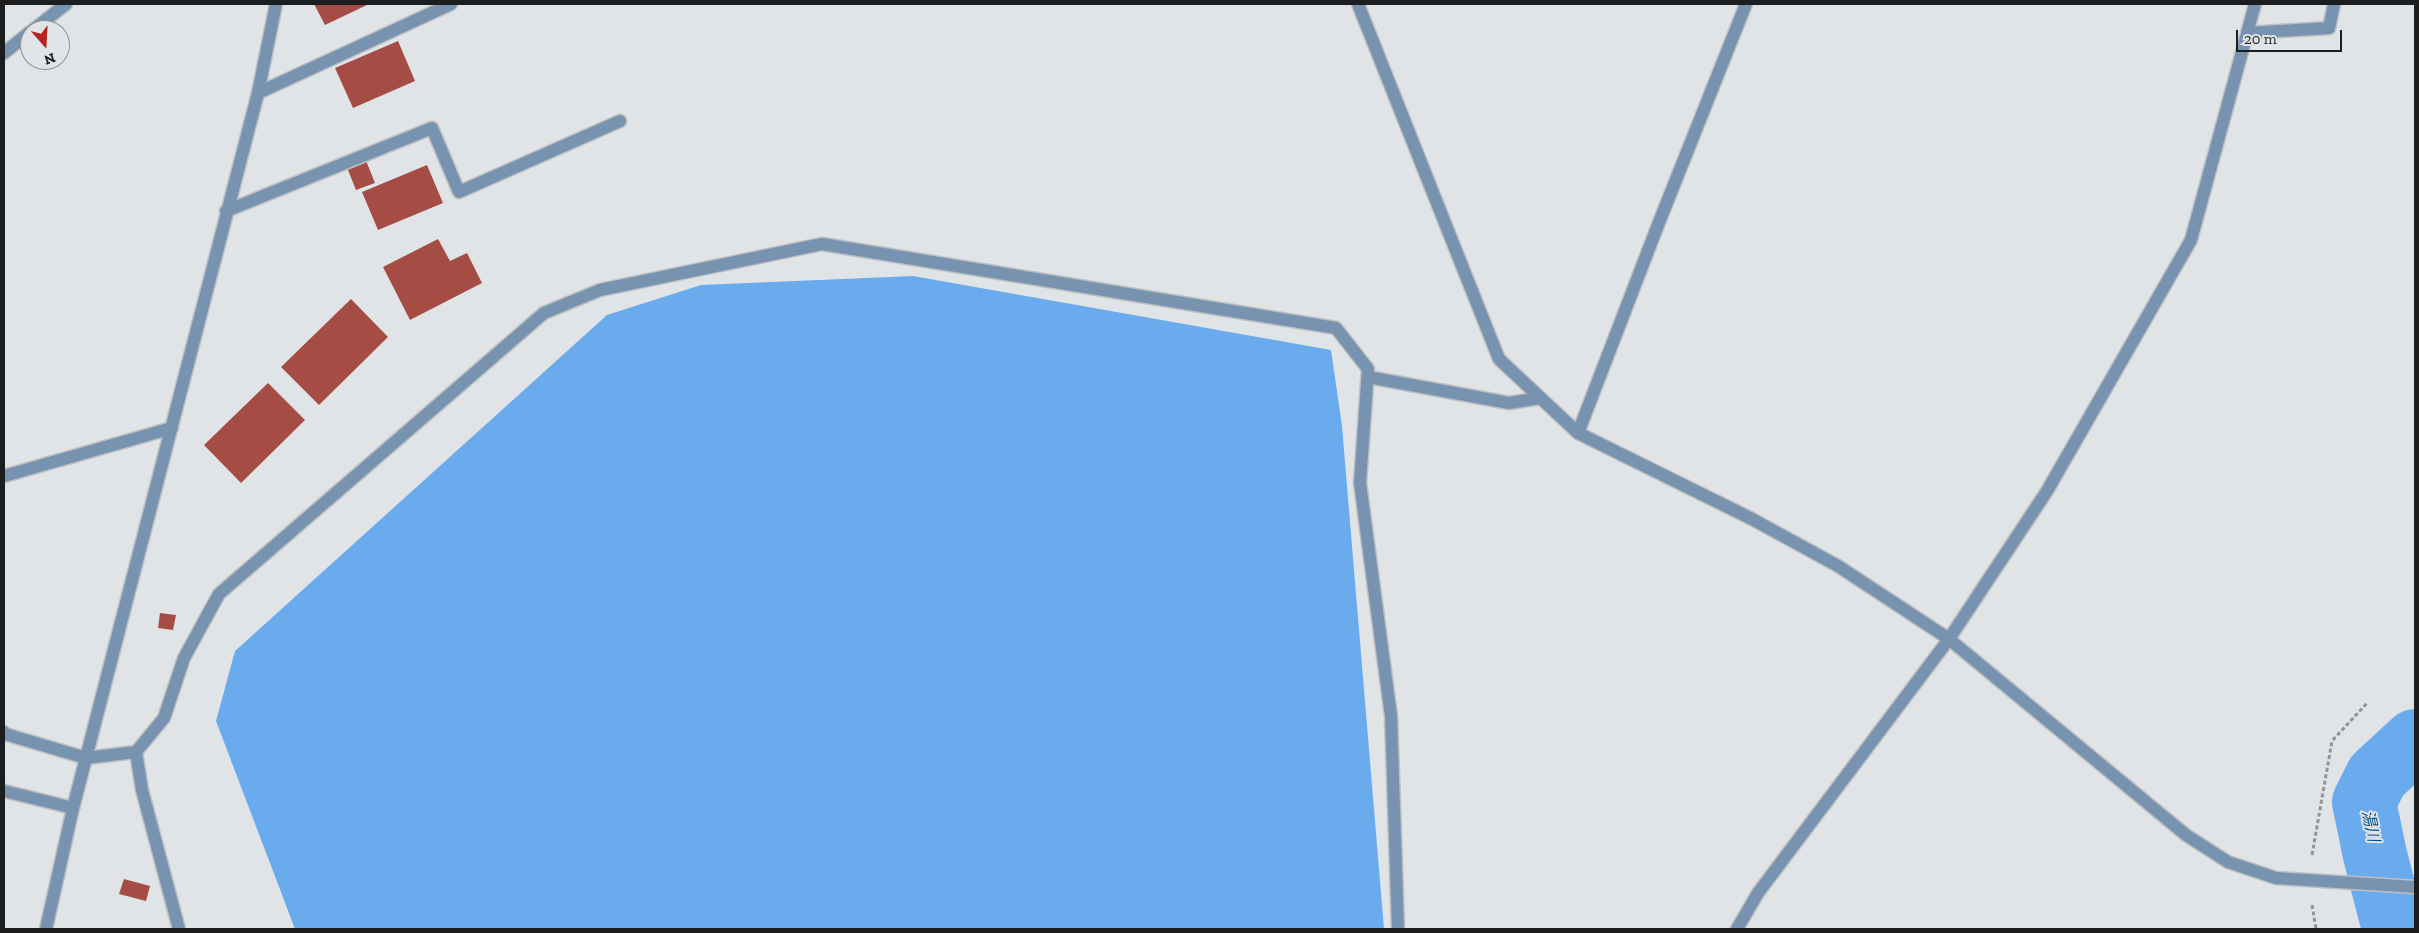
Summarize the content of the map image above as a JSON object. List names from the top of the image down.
{
  "water": ["湯川"],
  "scale_bar": "20 m",
  "north": "bottom"
}
